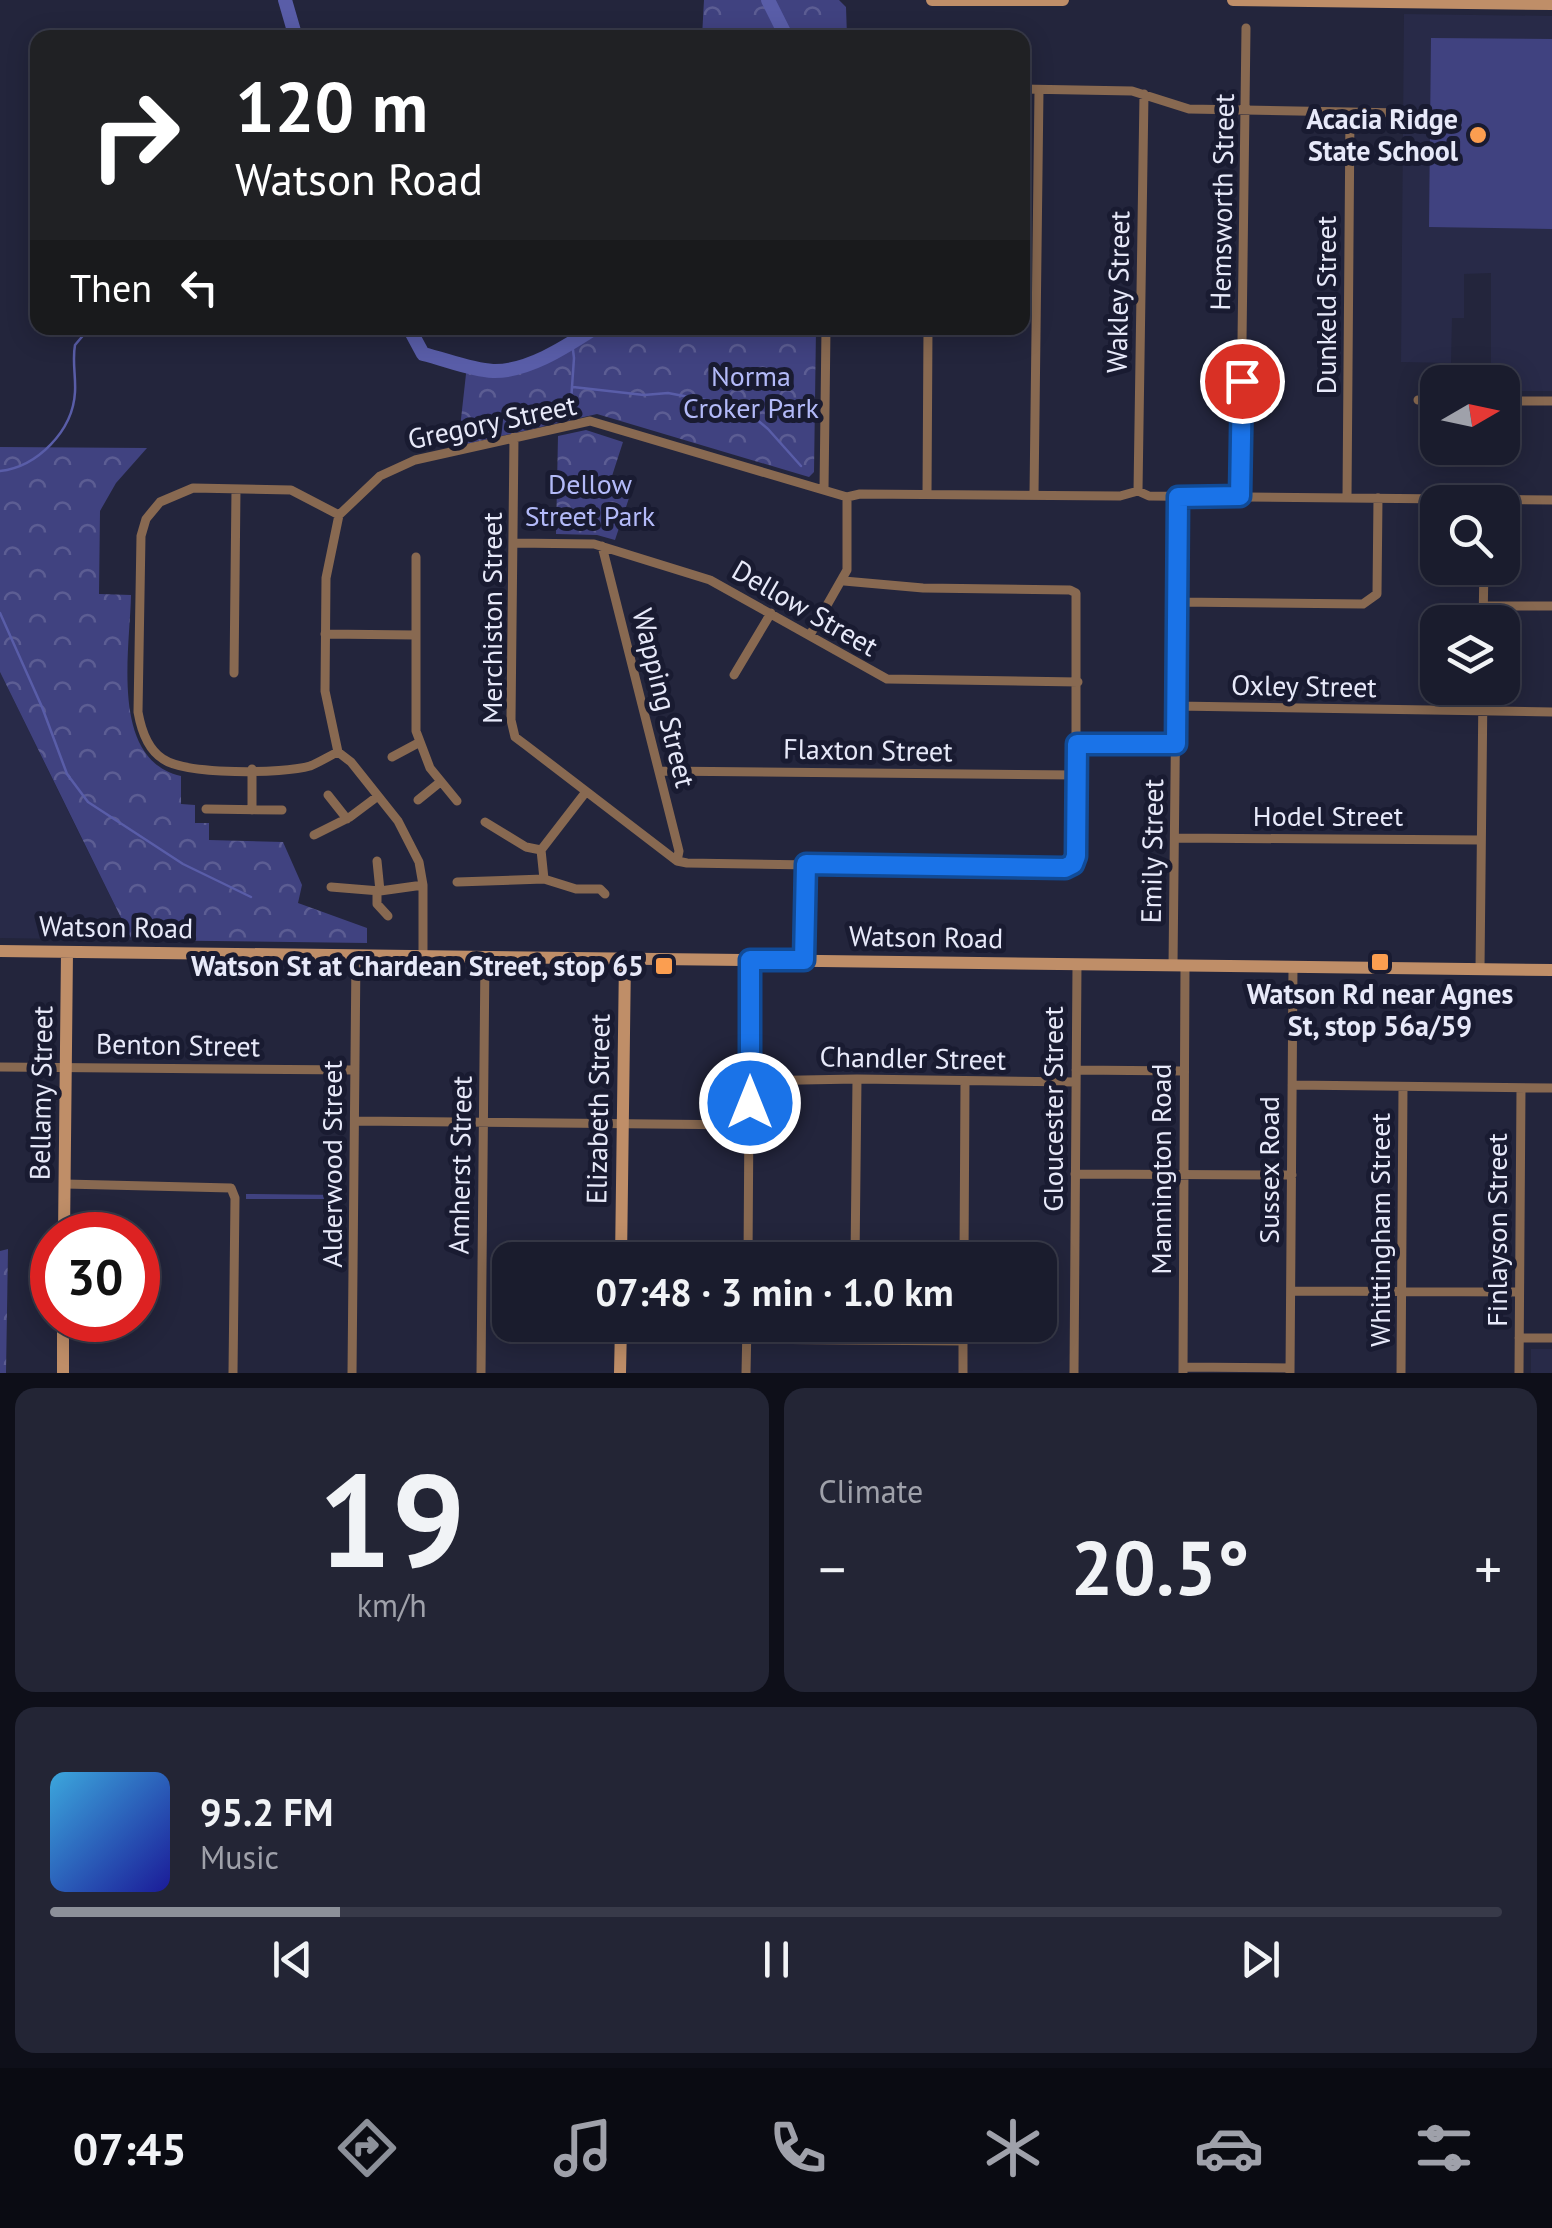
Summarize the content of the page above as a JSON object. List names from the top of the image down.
{
  "streets": {
    "street": [
      "Hemsworth Street",
      "Wakley Street",
      "Dunkeld Street",
      "Gregory Street",
      "Dellow Street",
      "Merchiston Street",
      "Oxley Street",
      "Wapping Street",
      "Flaxton Street",
      "Hodel Street",
      "Emily Street",
      "Watson Road",
      "Benton Street",
      "Chandler Street",
      "Bellamy Street",
      "Elizabeth Street",
      "Gloucester Street",
      "Alderwood Street",
      "Amherst Street",
      "Mannington Road",
      "Sussex Road",
      "Whittingham Street",
      "Finlayson Street"
    ]
  },
  "crossings": [
    ["Hemsworth Street", "Gregory Street"],
    ["Wakley Street", "Gregory Street"],
    ["Dunkeld Street", "Gregory Street"],
    ["Gregory Street", "Merchiston Street"],
    ["Gregory Street", "Emily Street"],
    ["Dellow Street", "Merchiston Street"],
    ["Dellow Street", "Wapping Street"],
    ["Merchiston Street", "Wapping Street"],
    ["Oxley Street", "Emily Street"],
    ["Wapping Street", "Flaxton Street"],
    ["Hodel Street", "Emily Street"],
    ["Emily Street", "Watson Road"],
    ["Emily Street", "Mannington Road"],
    ["Watson Road", "Bellamy Street"],
    ["Watson Road", "Elizabeth Street"],
    ["Watson Road", "Gloucester Street"],
    ["Watson Road", "Alderwood Street"],
    ["Watson Road", "Amherst Street"],
    ["Watson Road", "Mannington Road"],
    ["Watson Road", "Sussex Road"],
    ["Benton Street", "Bellamy Street"],
    ["Benton Street", "Alderwood Street"],
    ["Chandler Street", "Gloucester Street"]
  ],
  "parks": ["Norma Croker Park", "Dellow Street Park"],
  "places": {
    "other": ["Acacia Ridge State School"],
    "transit": ["Watson Rd near Agnes St, stop 56a/59", "Watson St at Chardean Street, stop 65"]
  },
  "north": "right",
  "page": {
    "turn": ["120 m", "Watson Road"],
    "then": "Then",
    "limit": "30",
    "trip": "07:48 · 3 min · 1.0 km",
    "tile": [
      ["19", "km/h"],
      "Climate"
    ],
    "heat": ["−", "20.5°", "+"],
    "song": ["95.2 FM", "Music"],
    "tabs": "07:45"
  }
}
